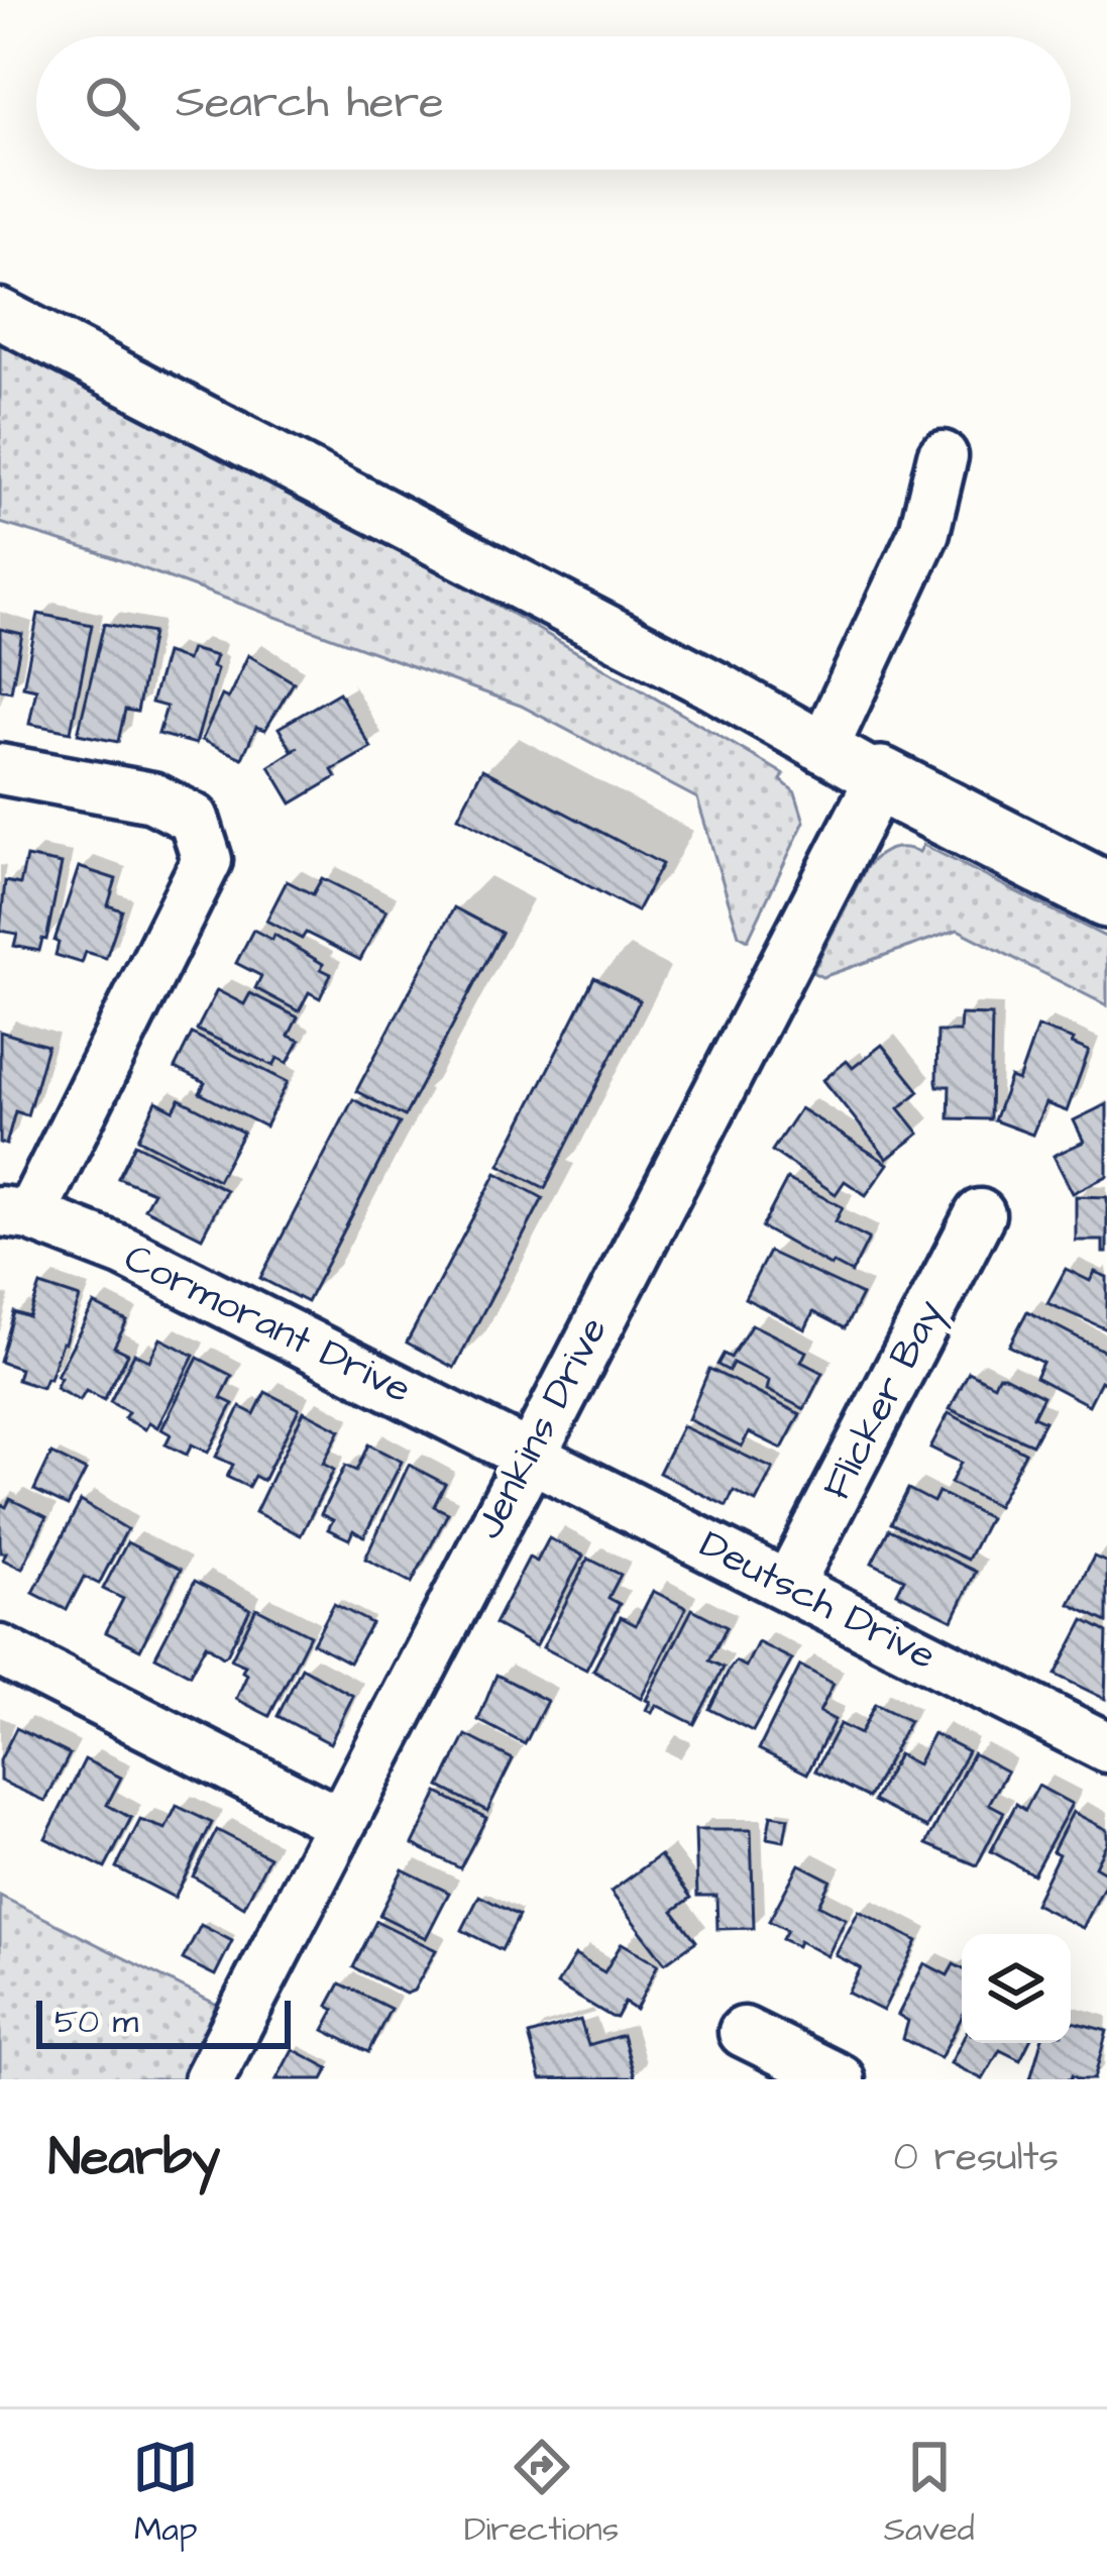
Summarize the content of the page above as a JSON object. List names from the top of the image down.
{
  "streets": {
    "street": [
      "Cormorant Drive",
      "Flicker Bay",
      "Jenkins Drive",
      "Deutsch Drive"
    ]
  },
  "crossings": [
    ["Cormorant Drive", "Jenkins Drive"],
    ["Cormorant Drive", "Deutsch Drive"],
    ["Flicker Bay", "Deutsch Drive"],
    ["Jenkins Drive", "Deutsch Drive"]
  ],
  "scale_bar": "50 m",
  "page": {
    "search": "Search here",
    "scale": "50 m",
    "heading": ["Nearby", "0 results"],
    "nav": ["Map", "Directions", "Saved"]
  }
}
